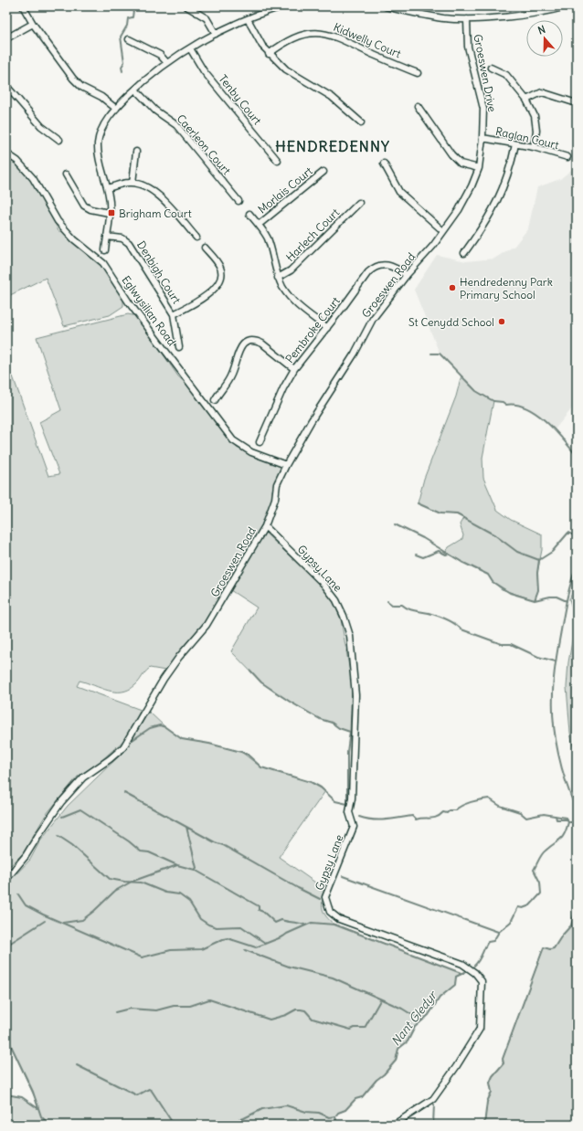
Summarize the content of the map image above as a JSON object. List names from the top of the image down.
{
  "streets": {
    "street": [
      "Kidwelly Court",
      "Groeswen Drive",
      "Tenby Court",
      "Raglan Court",
      "Caerleon Court",
      "Morlais Court",
      "Harlech Court",
      "Denbigh Court",
      "Groeswen Road",
      "Eglwysilian Road",
      "Pembroke Court",
      "Gypsy Lane"
    ]
  },
  "crossings": [
    ["Groeswen Drive", "Raglan Court"],
    ["Groeswen Drive", "Groeswen Road"],
    ["Groeswen Road", "Eglwysilian Road"],
    ["Groeswen Road", "Pembroke Court"],
    ["Groeswen Road", "Gypsy Lane"]
  ],
  "districts": ["HENDREDENNY"],
  "water": ["Nant Gledyr"],
  "places": {
    "transit": ["Brigham Court"],
    "other": ["Hendredenny Park Primary School", "St Cenydd School"]
  },
  "north": "top"
}
